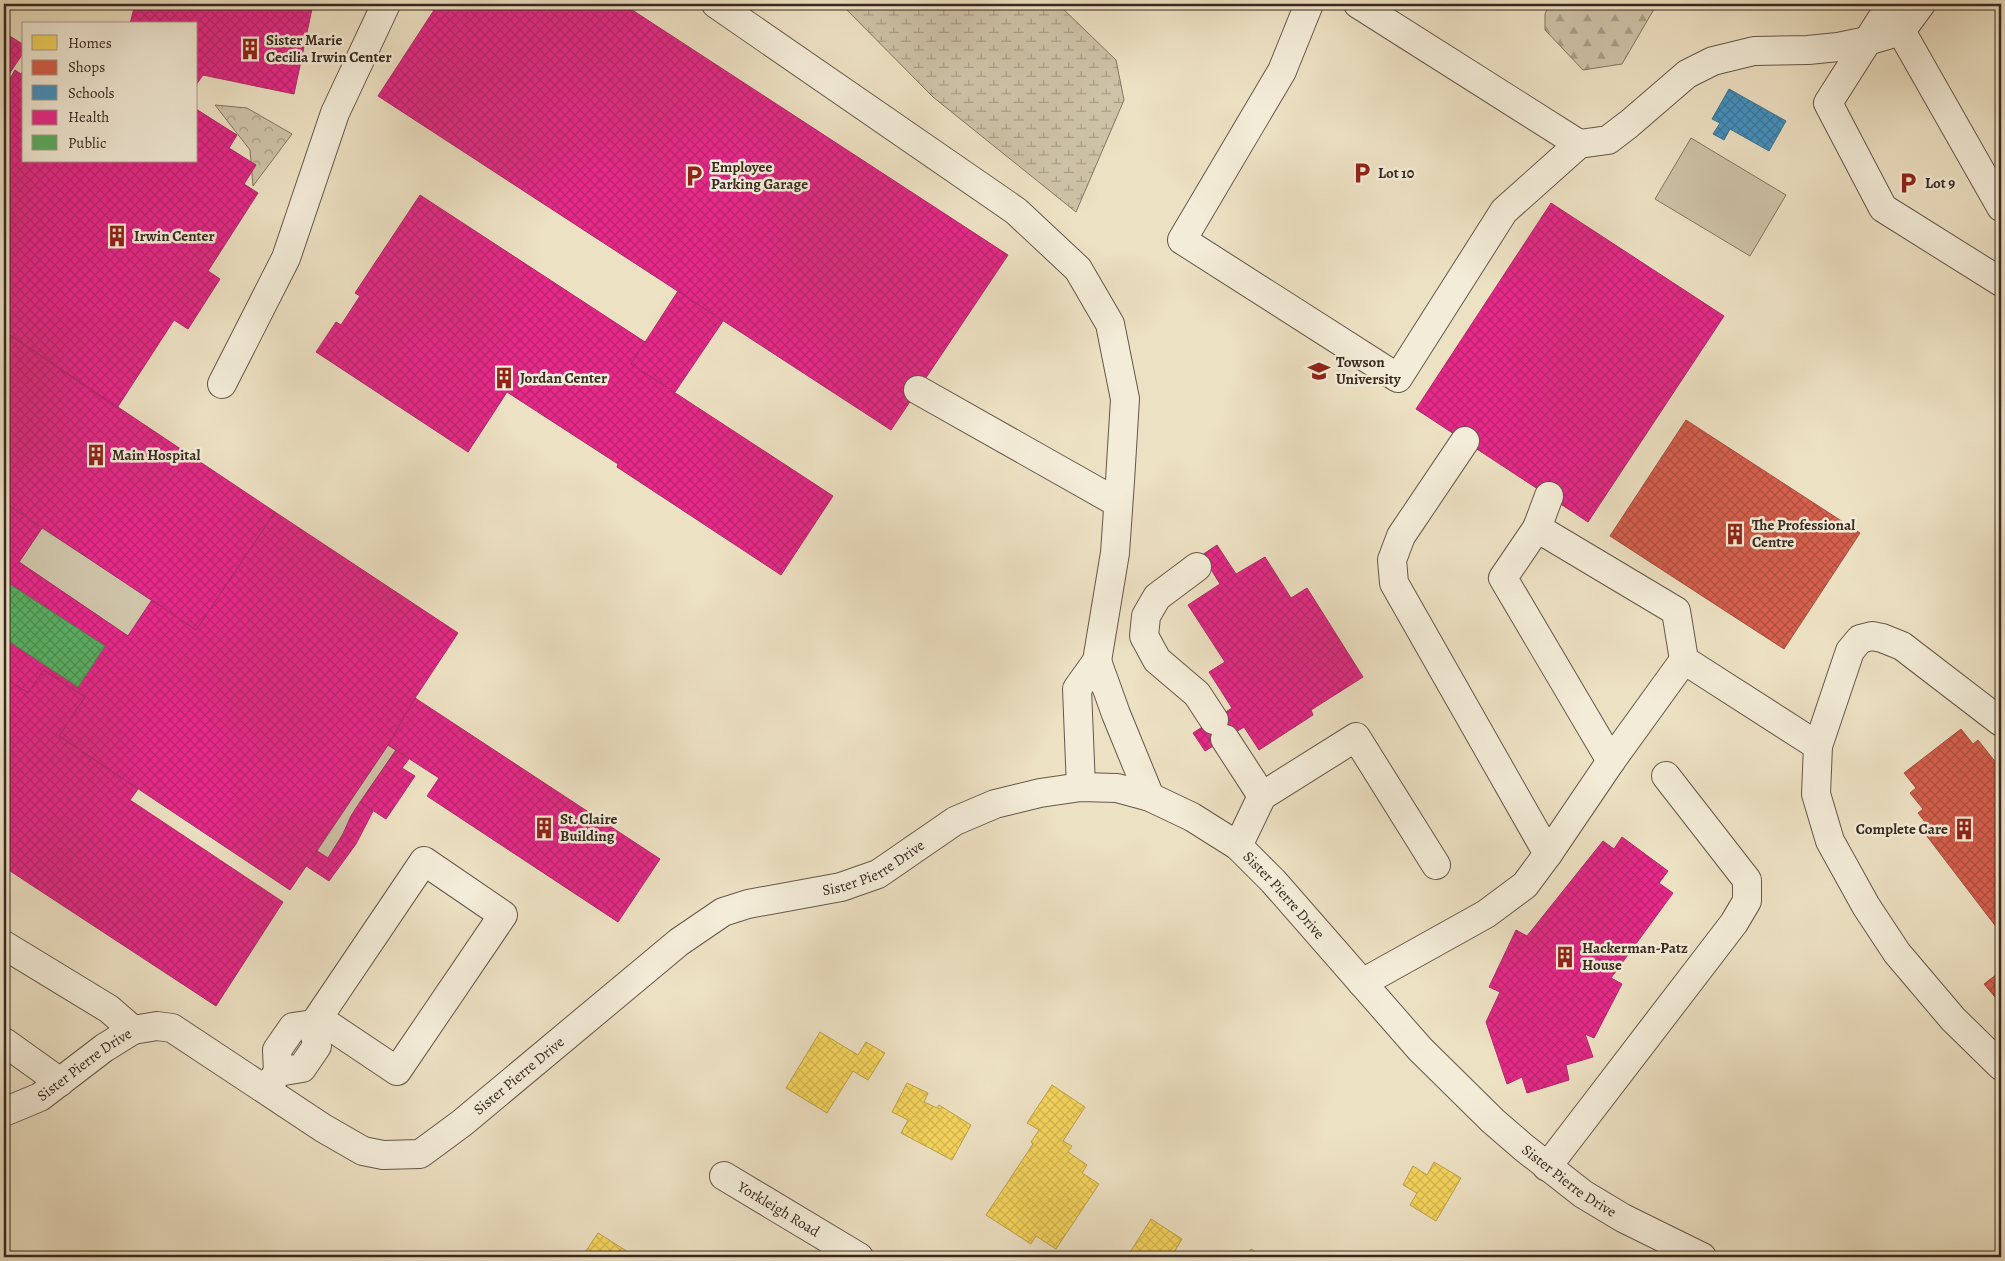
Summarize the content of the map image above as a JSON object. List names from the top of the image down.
{
  "streets": {
    "street": ["Sister Pierre Drive", "Yorkleigh Road"]
  },
  "places": {
    "building": [
      "Sister Marie Cecilia Irwin Center",
      "Irwin Center",
      "Jordan Center",
      "Main Hospital",
      "The Professional Centre",
      "St. Claire Building",
      "Complete Care",
      "Hackerman-Patz House"
    ],
    "parking": ["Lot 10", "Employee Parking Garage", "Lot 9"],
    "school or university": ["Towson University"]
  },
  "legend": [
    "Homes",
    "Shops",
    "Schools",
    "Health",
    "Public"
  ]
}
